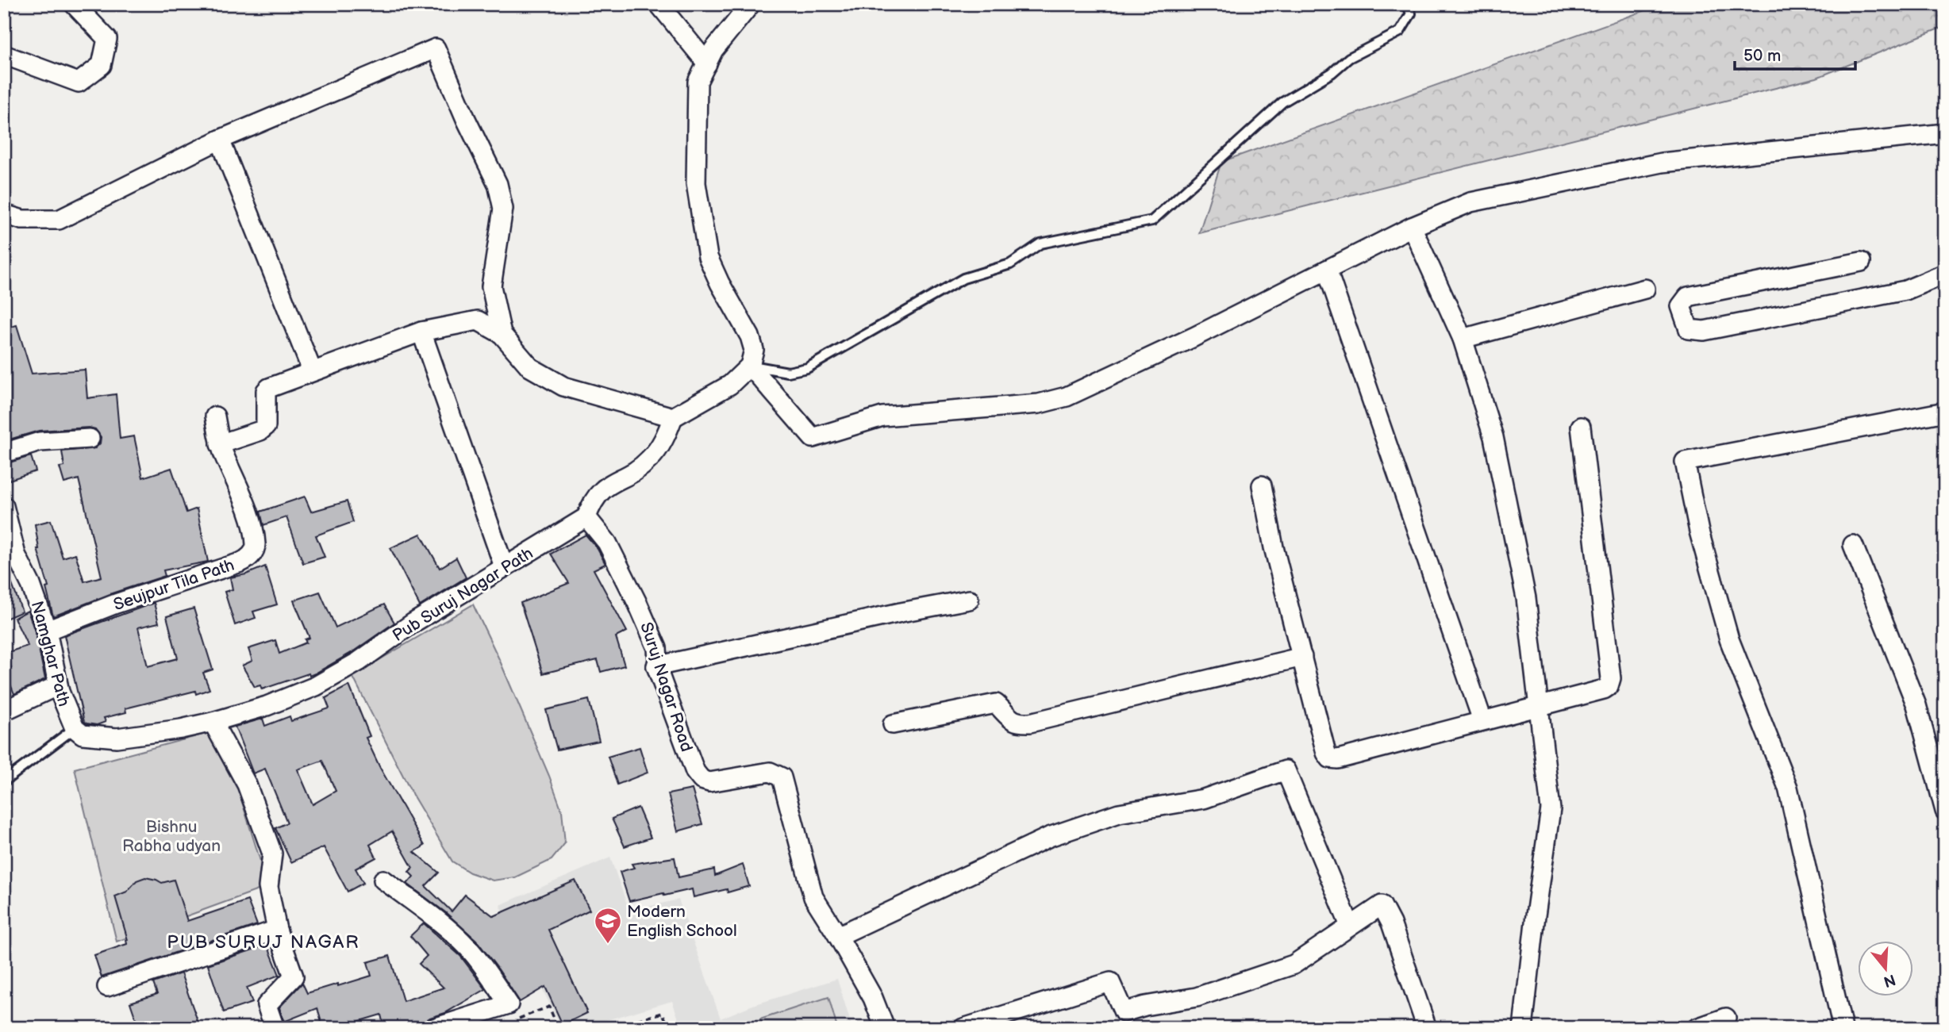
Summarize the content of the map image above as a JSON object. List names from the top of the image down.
{
  "streets": {
    "street": [
      "Seujpur Tila Path",
      "Pub Suruj Nagar Path",
      "Namghar Path",
      "Suruj Nagar Road"
    ]
  },
  "crossings": [
    ["Seujpur Tila Path", "Namghar Path"],
    ["Pub Suruj Nagar Path", "Namghar Path"],
    ["Pub Suruj Nagar Path", "Suruj Nagar Road"]
  ],
  "districts": ["PUB SURUJ NAGAR"],
  "parks": ["Bishnu Rabha udyan"],
  "places": {
    "school or university": ["Modern English School"]
  },
  "scale_bar": "50 m",
  "north": "bottom"
}
